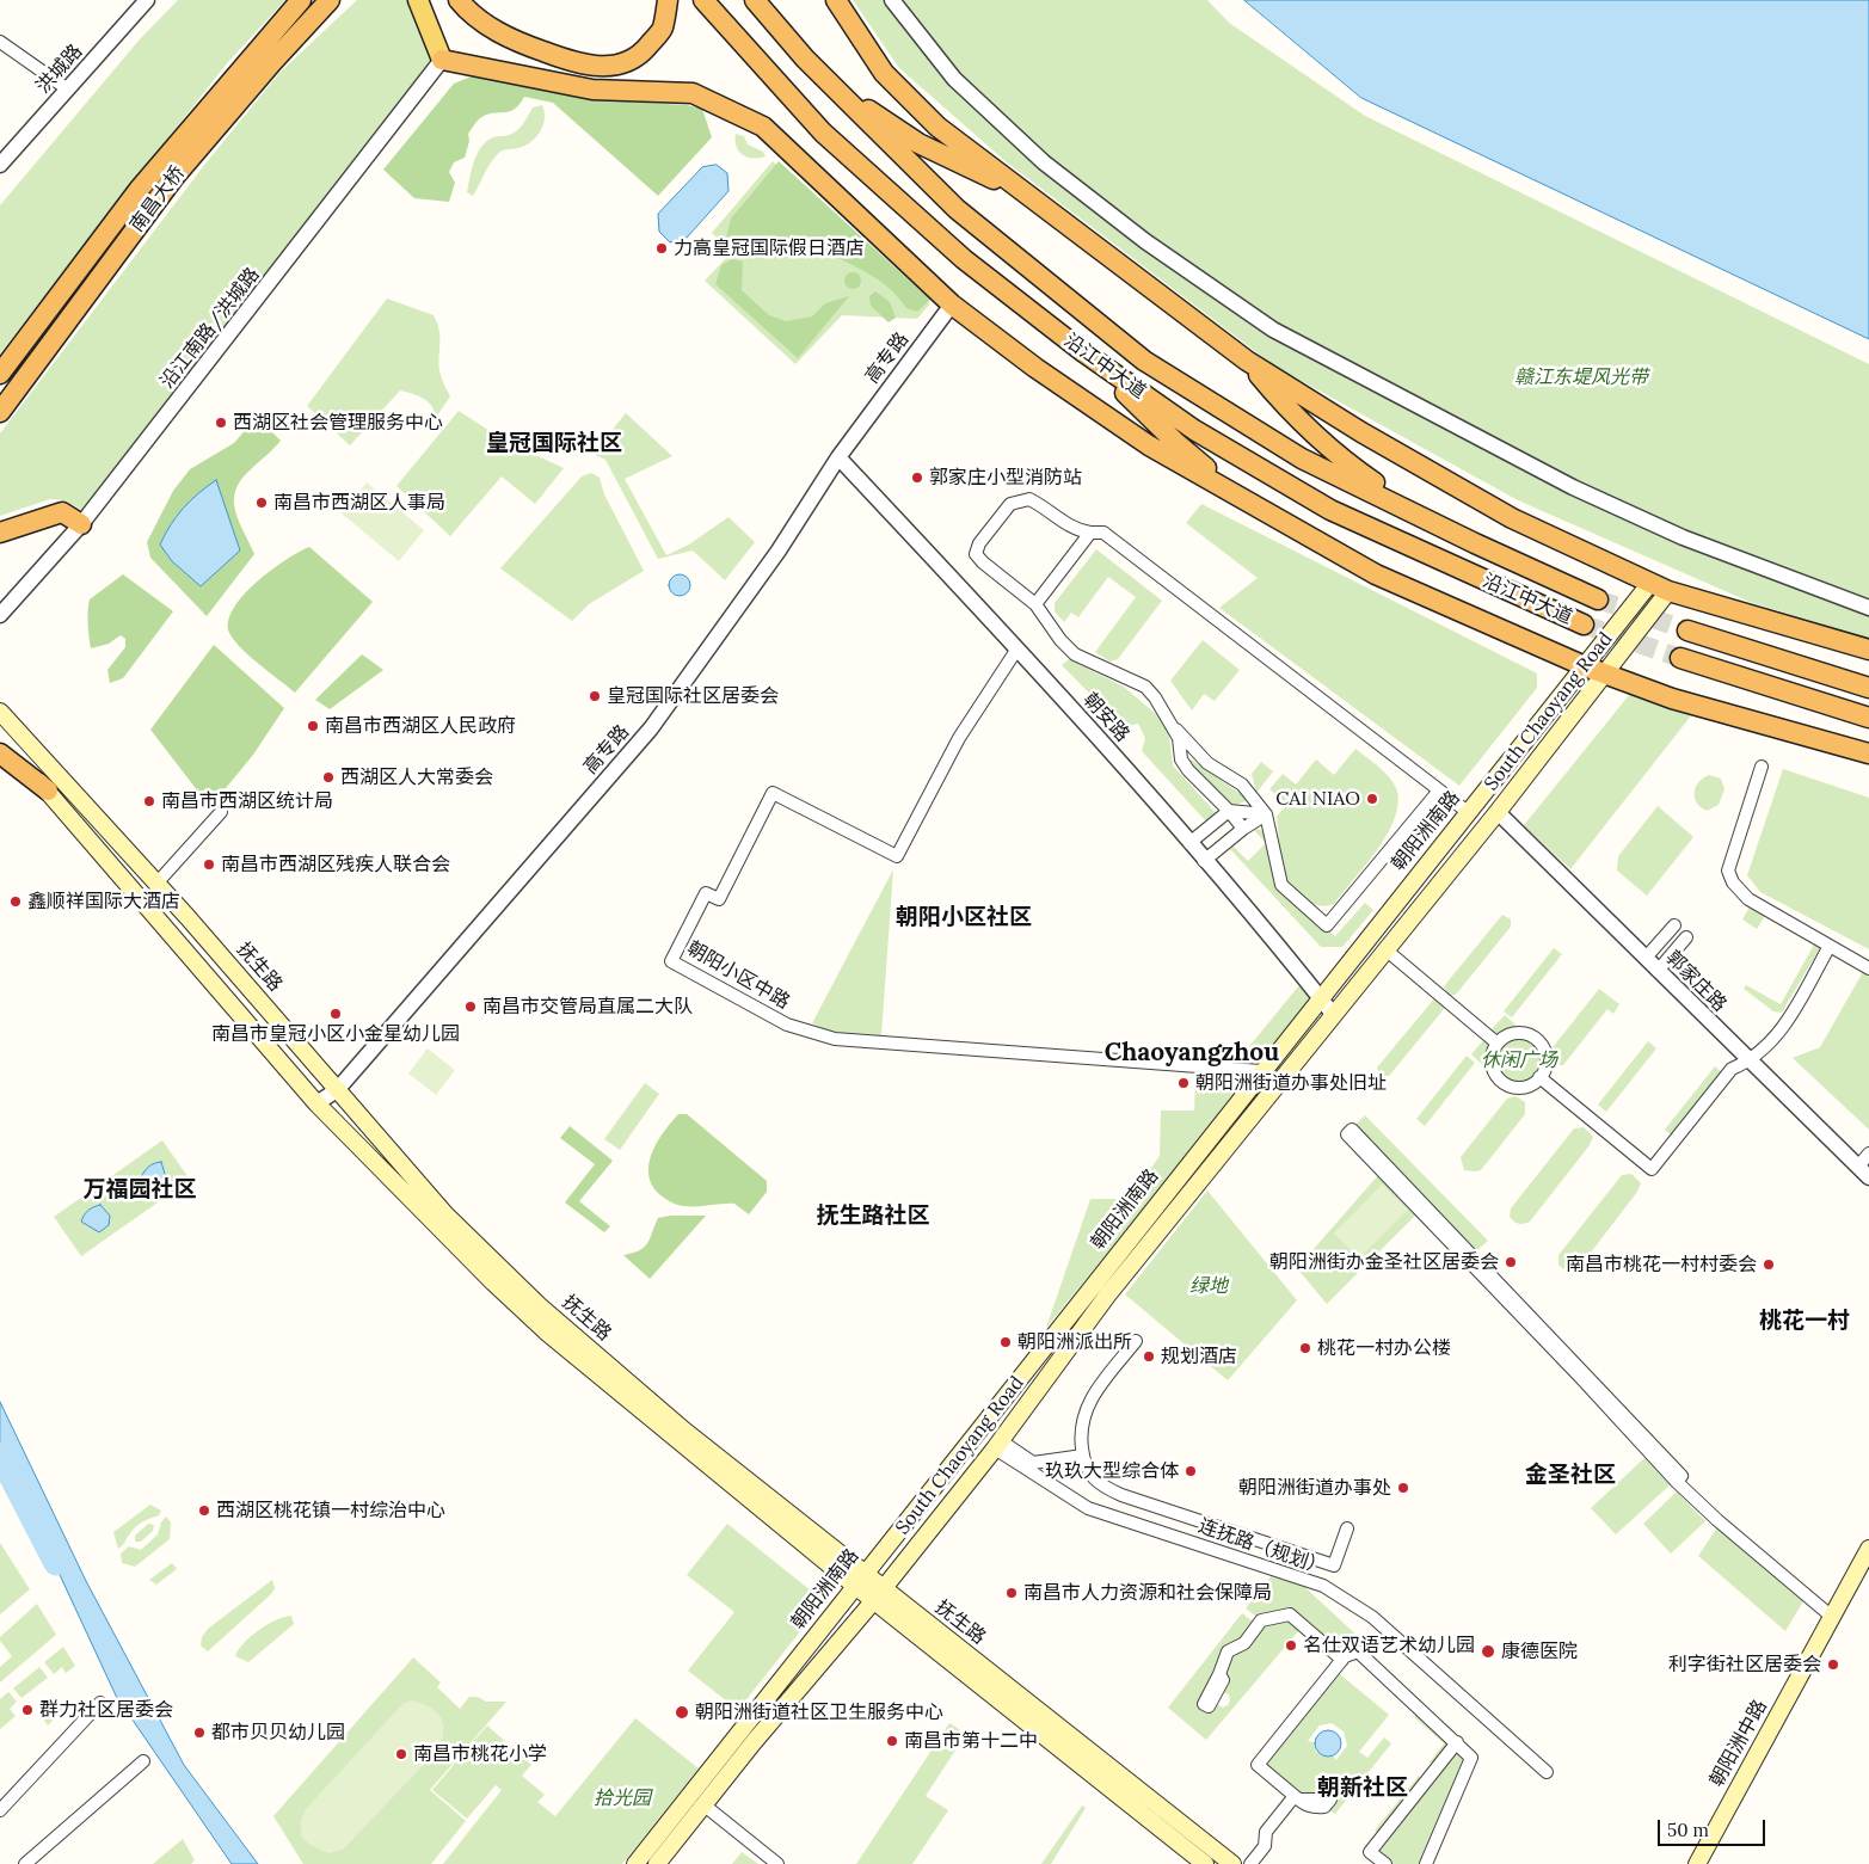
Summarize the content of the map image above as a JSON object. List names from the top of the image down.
{
  "streets": {
    "highway": ["南昌大桥", "沿江中大道"],
    "main road": [
      "South Chaoyang Road",
      "朝阳洲南路",
      "抚生路",
      "朝阳洲中路"
    ],
    "street": [
      "洪城路",
      "沿江南路/洪城路",
      "高专路",
      "朝安路",
      "朝阳小区中路",
      "郭家庄路",
      "连抚路（规划）"
    ]
  },
  "crossings": [
    ["高专路", "朝安路"],
    ["高专路", "抚生路"],
    ["South Chaoyang Road", "朝安路"],
    ["South Chaoyang Road", "抚生路"],
    ["South Chaoyang Road", "郭家庄路"],
    ["South Chaoyang Road", "连抚路（规划）"],
    ["朝安路", "朝阳洲南路"],
    ["朝安路", "朝阳小区中路"],
    ["朝阳洲南路", "抚生路"],
    ["朝阳洲南路", "朝阳小区中路"]
  ],
  "districts": [
    "皇冠国际社区",
    "朝阳小区社区",
    "Chaoyangzhou",
    "万福园社区",
    "抚生路社区",
    "桃花一村",
    "金圣社区",
    "朝新社区"
  ],
  "parks": [
    "赣江东堤风光带",
    "休闲广场",
    "绿地",
    "拾光园"
  ],
  "places": [
    "力高皇冠国际假日酒店",
    "西湖区社会管理服务中心",
    "郭家庄小型消防站",
    "南昌市西湖区人事局",
    "皇冠国际社区居委会",
    "南昌市西湖区人民政府",
    "西湖区人大常委会",
    "CAI NIAO",
    "南昌市西湖区统计局",
    "南昌市西湖区残疾人联合会",
    "鑫顺祥国际大酒店",
    "南昌市交管局直属二大队",
    "南昌市皇冠小区小金星幼儿园",
    "朝阳洲街道办事处旧址",
    "朝阳洲街办金圣社区居委会",
    "南昌市桃花一村村委会",
    "朝阳洲派出所",
    "桃花一村办公楼",
    "规划酒店",
    "玖玖大型综合体",
    "朝阳洲街道办事处",
    "西湖区桃花镇一村综治中心",
    "南昌市人力资源和社会保障局",
    "名仕双语艺术幼儿园",
    "康德医院",
    "利字街社区居委会",
    "群力社区居委会",
    "朝阳洲街道社区卫生服务中心",
    "都市贝贝幼儿园",
    "南昌市第十二中",
    "南昌市桃花小学"
  ],
  "scale_bar": "50 m"
}
